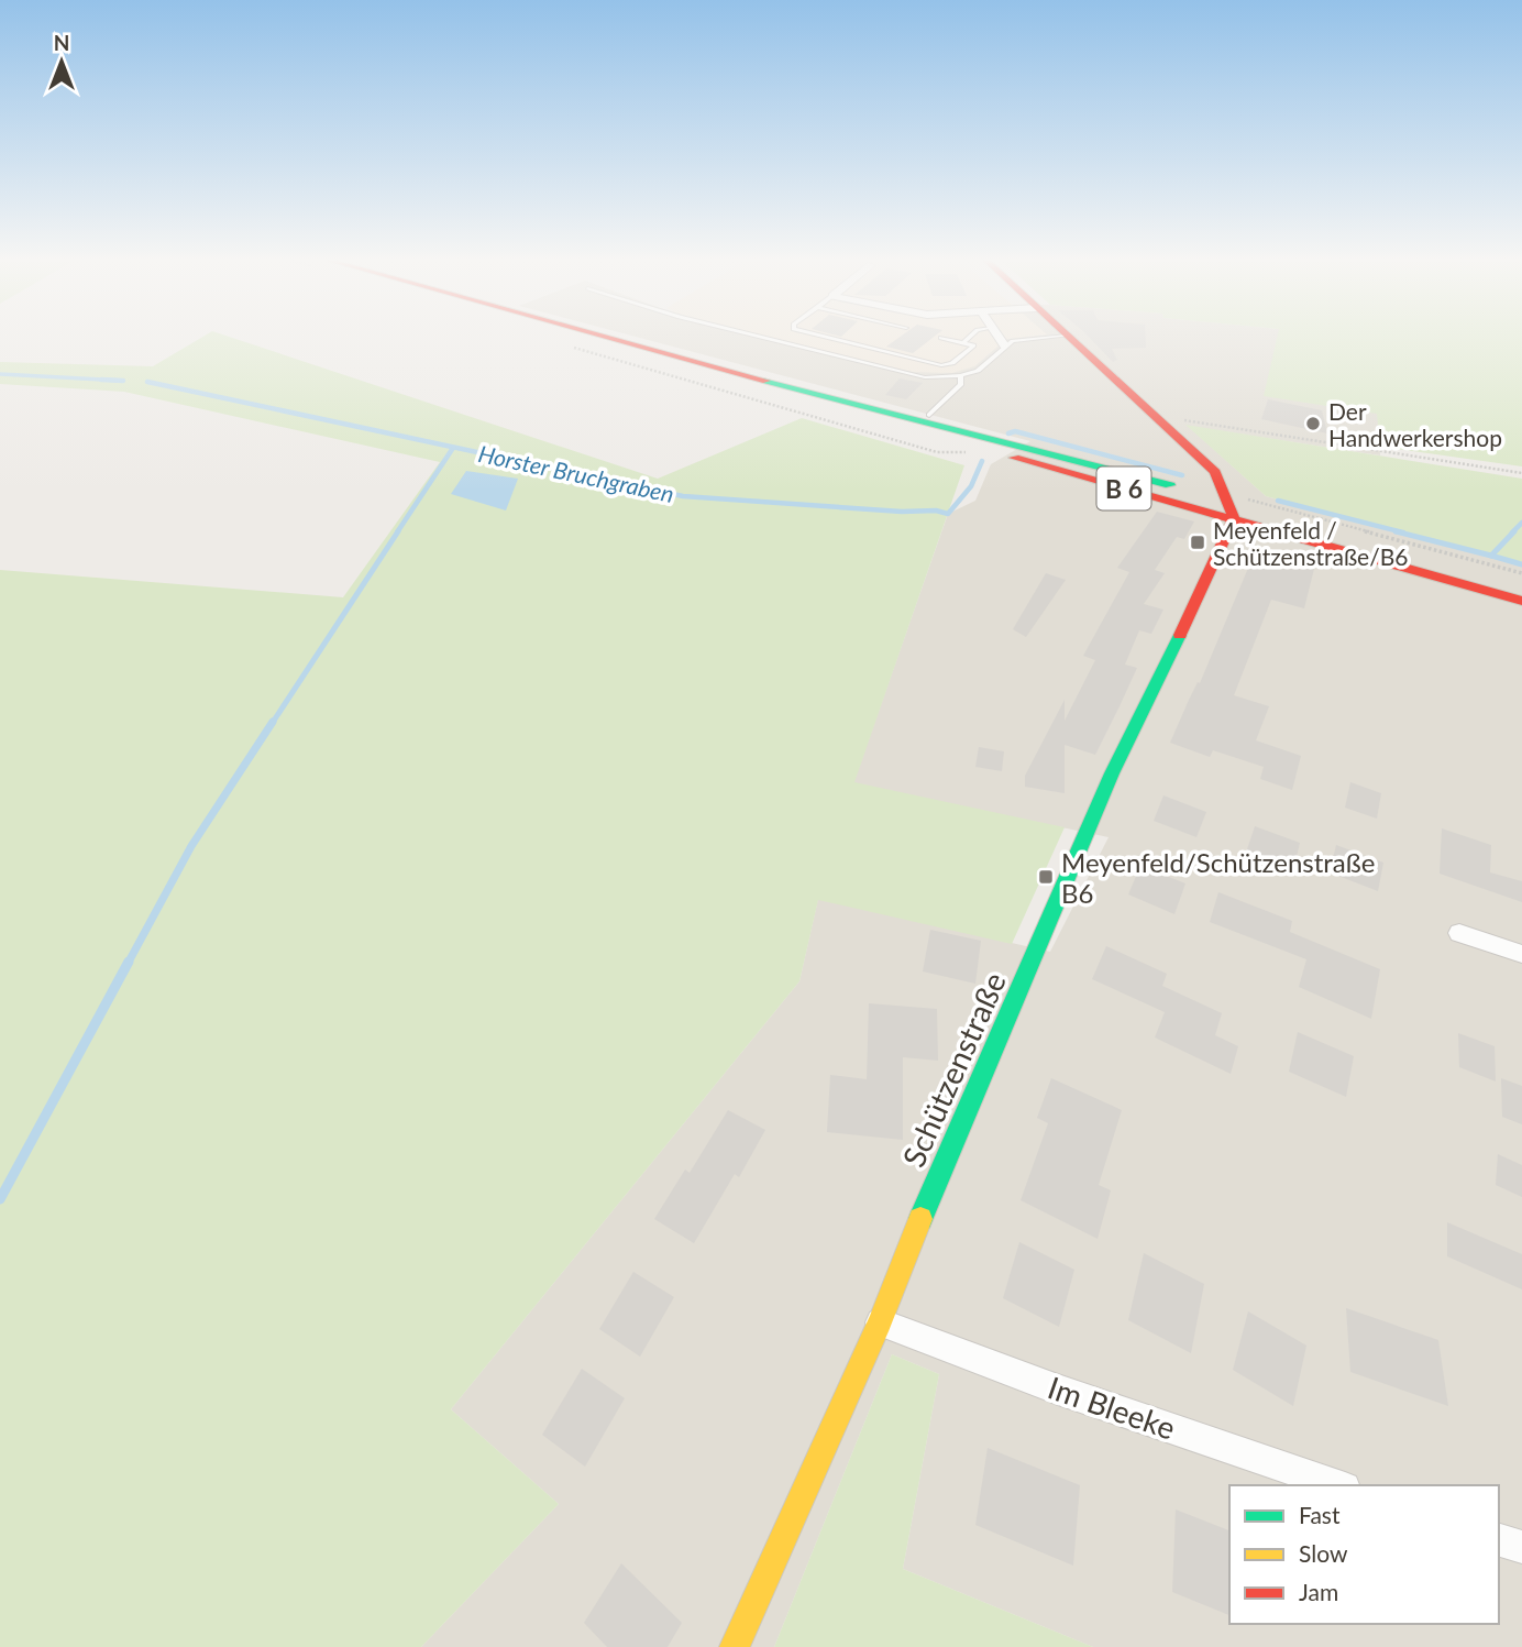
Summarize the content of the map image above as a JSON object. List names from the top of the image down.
{
  "streets": {
    "main road": ["B 6", "Schützenstraße"],
    "street": ["Im Bleeke"]
  },
  "crossings": [
    ["B 6", "Schützenstraße"],
    ["Schützenstraße", "Im Bleeke"]
  ],
  "water": ["Horster Bruchgraben"],
  "places": {
    "other": ["Der Handwerkershop"],
    "transit": ["Meyenfeld / Schützenstraße/B6", "Meyenfeld/Schützenstraße B6"]
  },
  "legend": ["Fast", "Slow", "Jam"],
  "north": "top"
}
